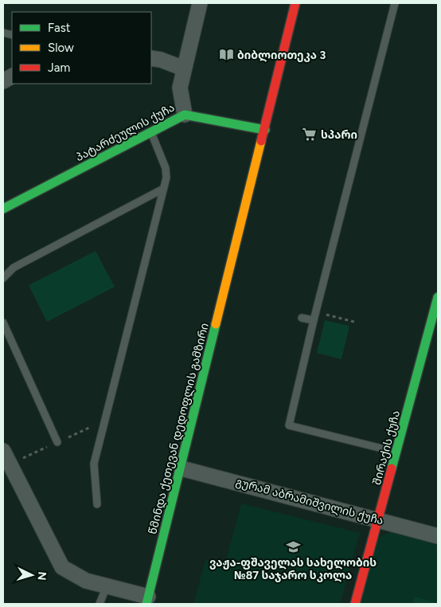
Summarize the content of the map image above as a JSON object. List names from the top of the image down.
{
  "streets": {
    "street": [
      "პატარძეულის ქუჩა",
      "წმინდა ქეთევან დედოფლის გამზირი",
      "შირაქის ქუჩა",
      "გურამ აბრამიშვილის ქუჩა"
    ]
  },
  "crossings": [
    ["პატარძეულის ქუჩა", "წმინდა ქეთევან დედოფლის გამზირი"],
    ["წმინდა ქეთევან დედოფლის გამზირი", "გურამ აბრამიშვილის ქუჩა"],
    ["შირაქის ქუჩა", "გურამ აბრამიშვილის ქუჩა"]
  ],
  "places": {
    "library": ["ბიბლიოთეკა 3"],
    "supermarket": ["სპარი"],
    "school or university": ["ვაჟა-ფშაველას სახელობის №87 საჯარო სკოლა"]
  },
  "legend": ["Fast", "Slow", "Jam"],
  "north": "right"
}
